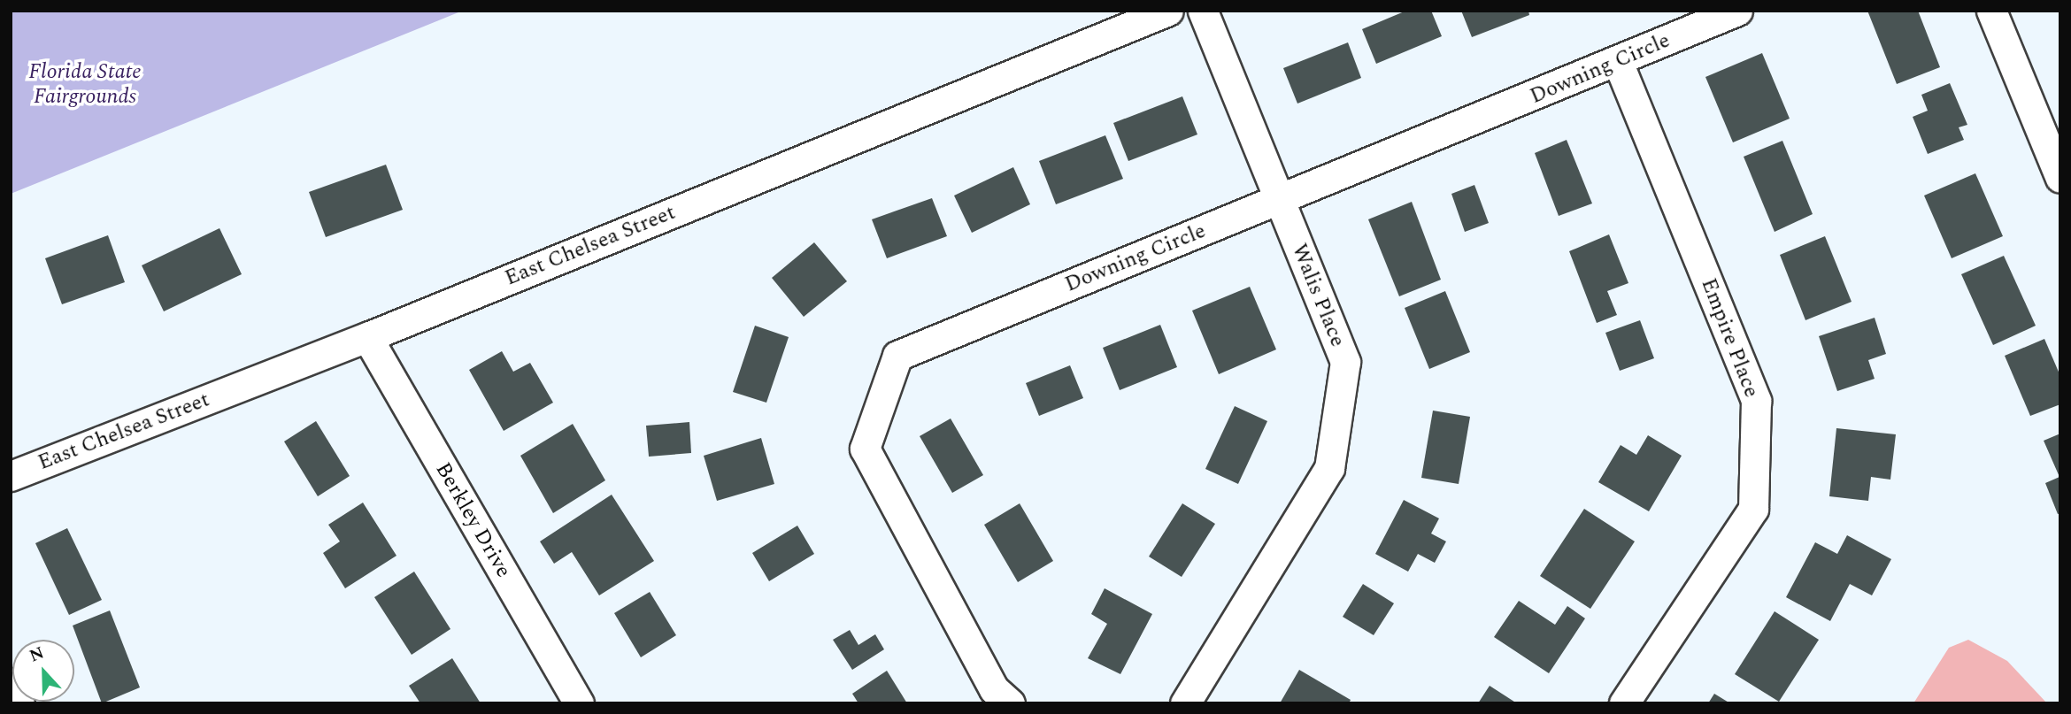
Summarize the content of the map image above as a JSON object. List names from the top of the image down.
{
  "streets": {
    "street": [
      "Downing Circle",
      "East Chelsea Street",
      "Walis Place",
      "Empire Place",
      "Berkley Drive"
    ]
  },
  "crossings": [
    ["Downing Circle", "Walis Place"],
    ["Downing Circle", "Empire Place"],
    ["East Chelsea Street", "Berkley Drive"]
  ],
  "parks": ["Florida State Fairgrounds"],
  "north": "top"
}
